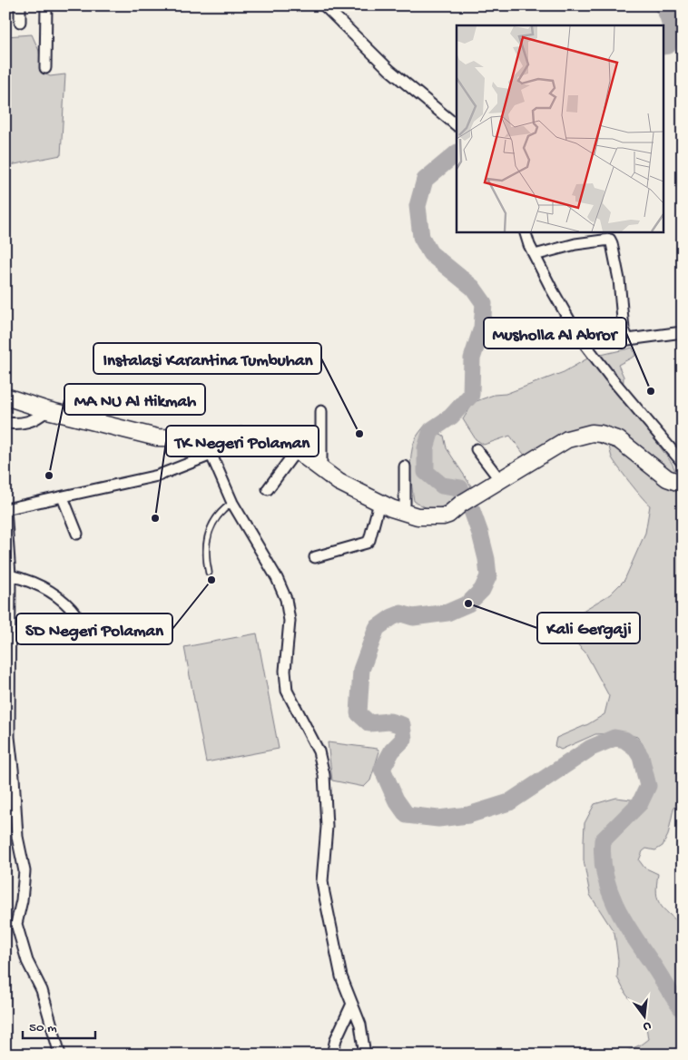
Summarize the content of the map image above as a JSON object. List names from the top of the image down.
{
  "places": [
    "Musholla Al Abror",
    "Instalasi Karantina Tumbuhan",
    "MA NU Al Hikmah",
    "TK Negeri Polaman",
    "SD Negeri Polaman",
    "Kali Gergaji"
  ],
  "scale_bar": "50 m",
  "north": "bottom"
}
